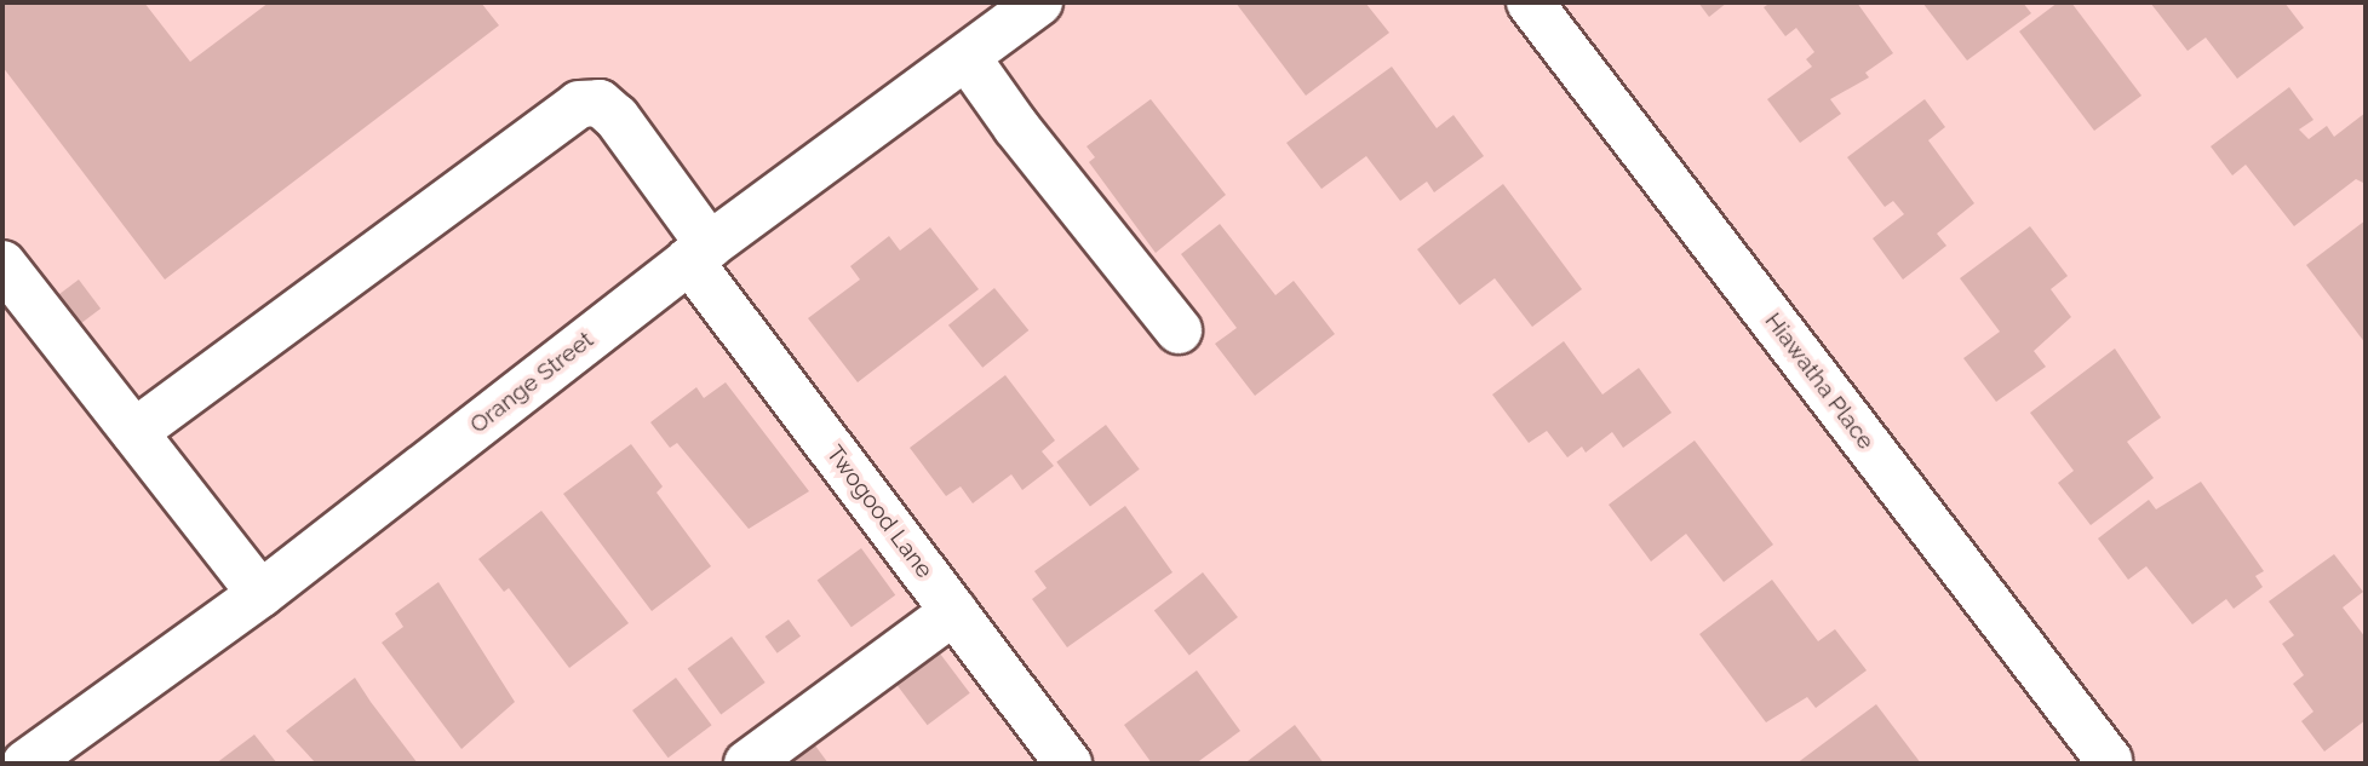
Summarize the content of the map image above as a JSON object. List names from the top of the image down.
{
  "streets": {
    "street": ["Hiawatha Place", "Orange Street", "Twogood Lane"]
  },
  "crossings": [
    ["Orange Street", "Twogood Lane"]
  ]
}
